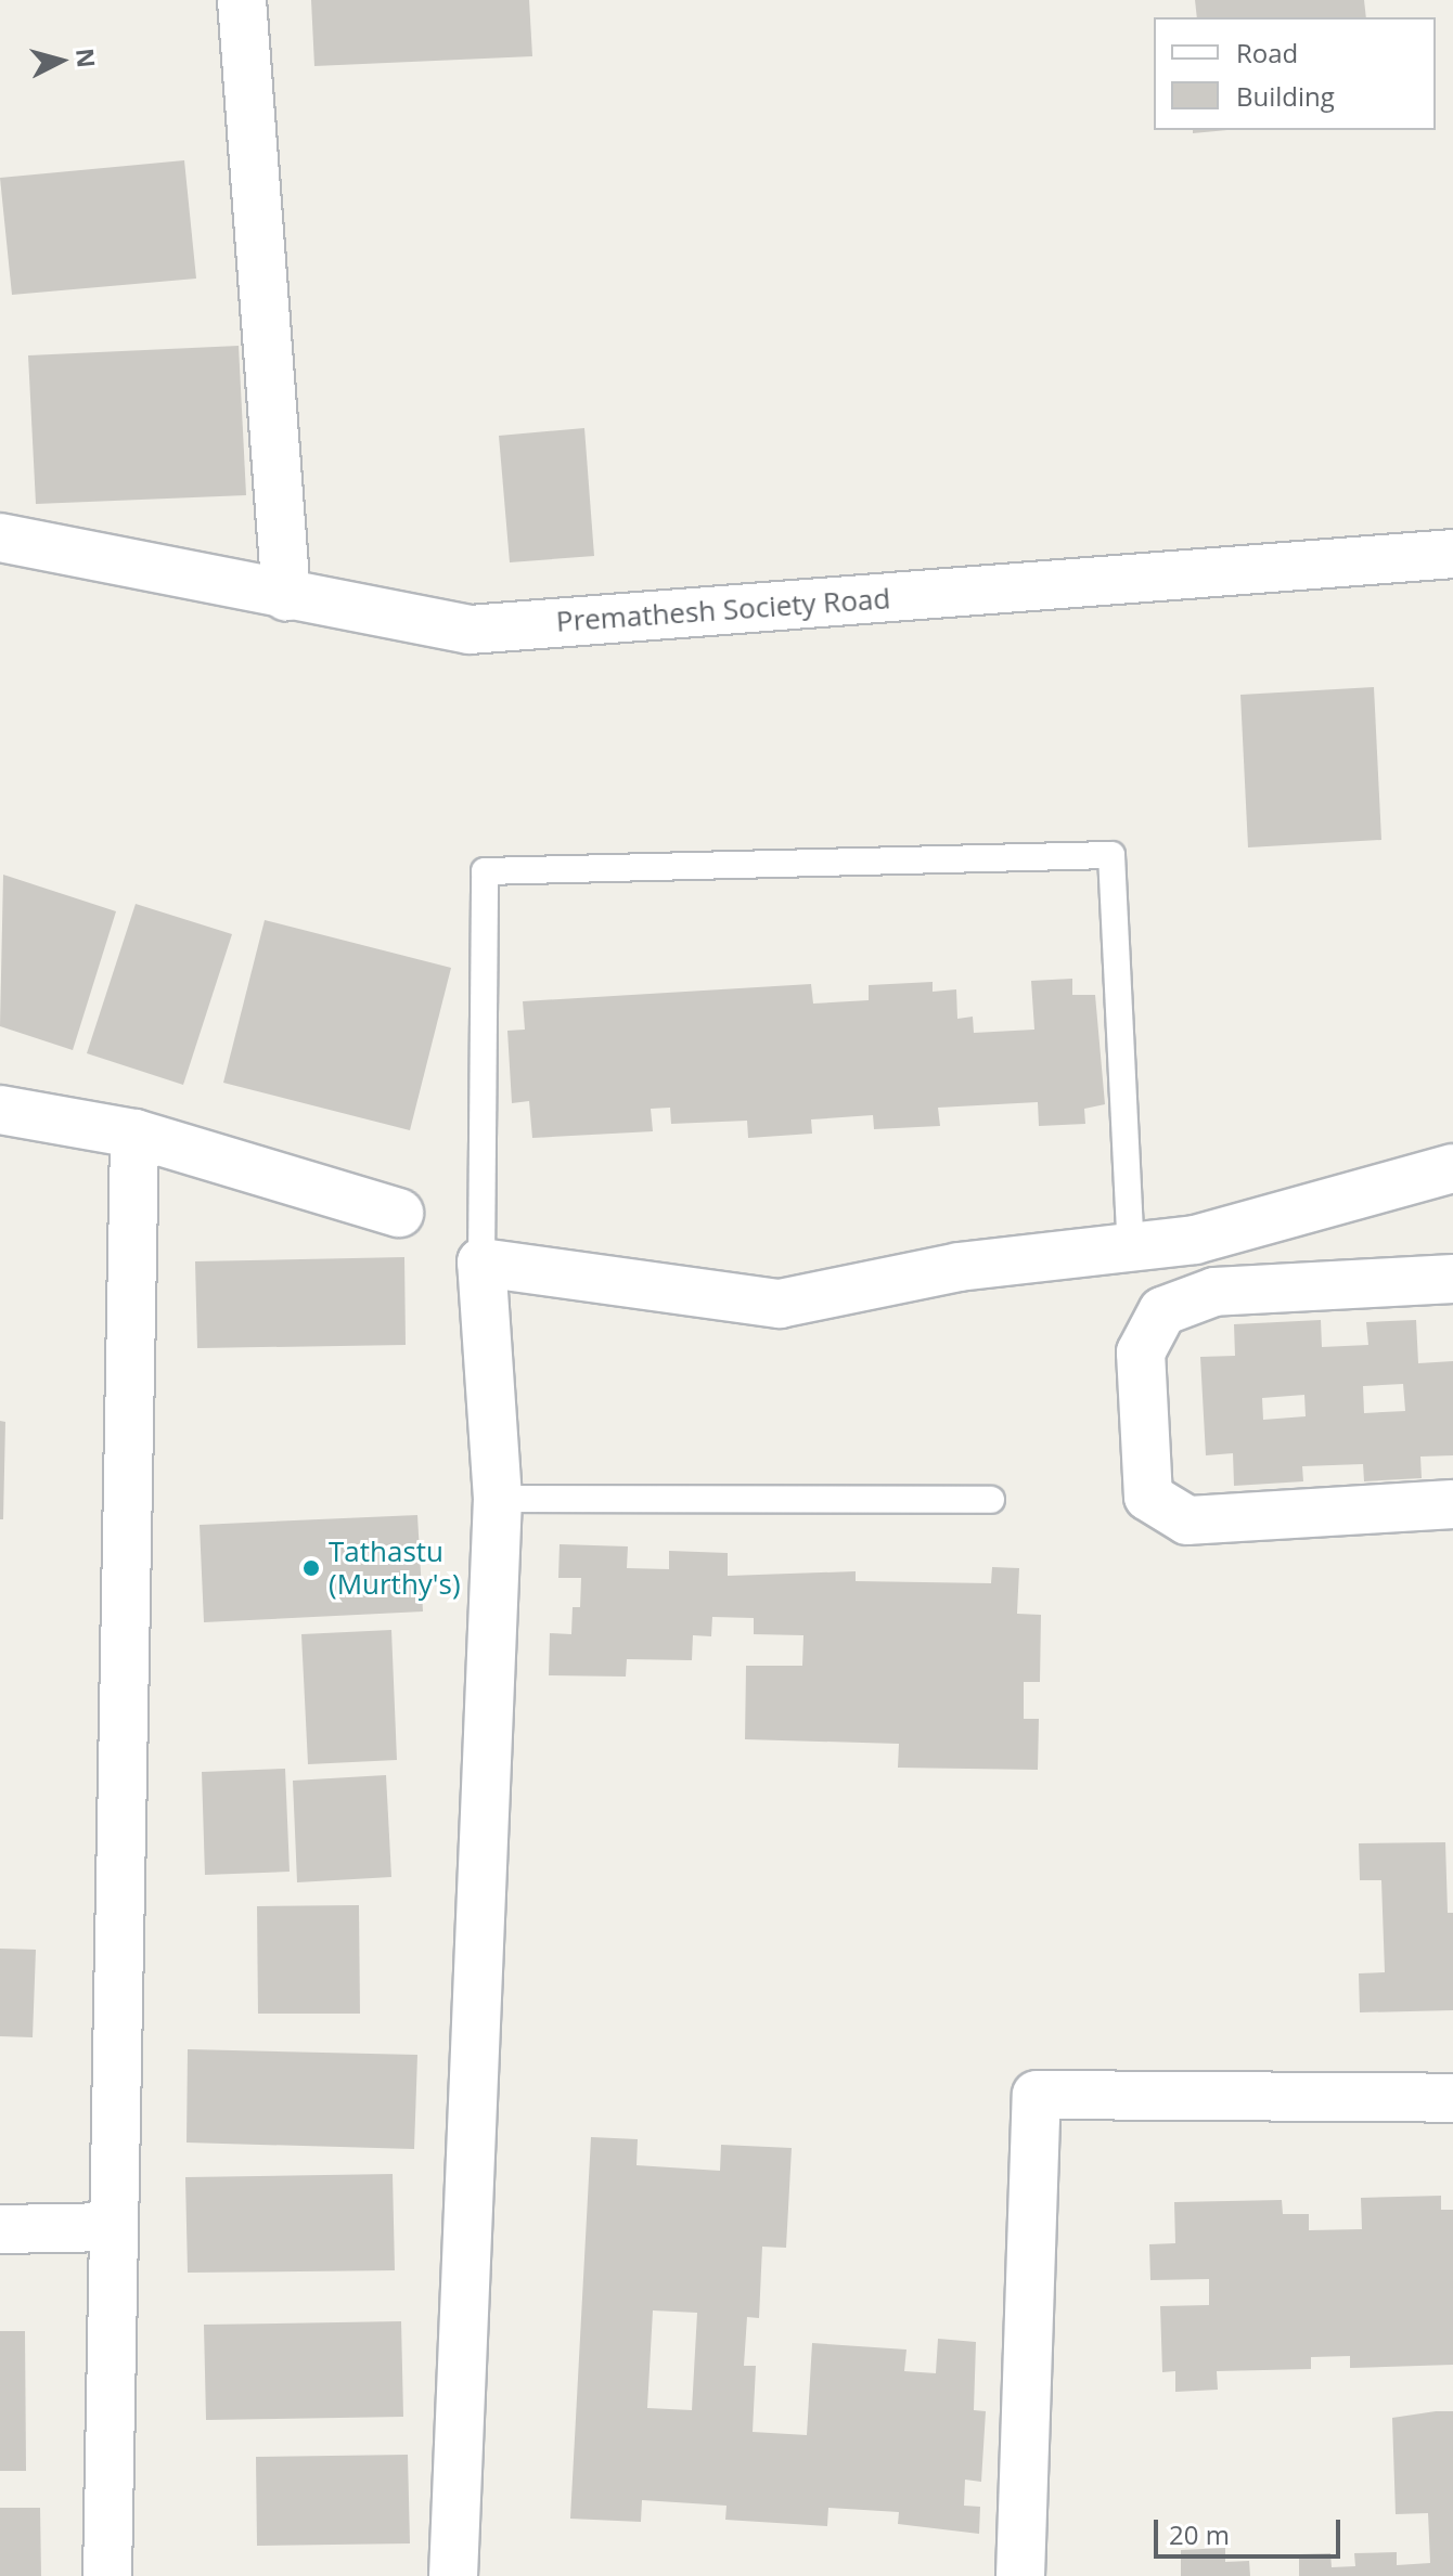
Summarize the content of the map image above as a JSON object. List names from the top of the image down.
{
  "streets": {
    "street": ["Premathesh Society Road"]
  },
  "places": ["Tathastu (Murthy's)"],
  "legend": ["Road", "Building"],
  "scale_bar": "20 m",
  "north": "right"
}
